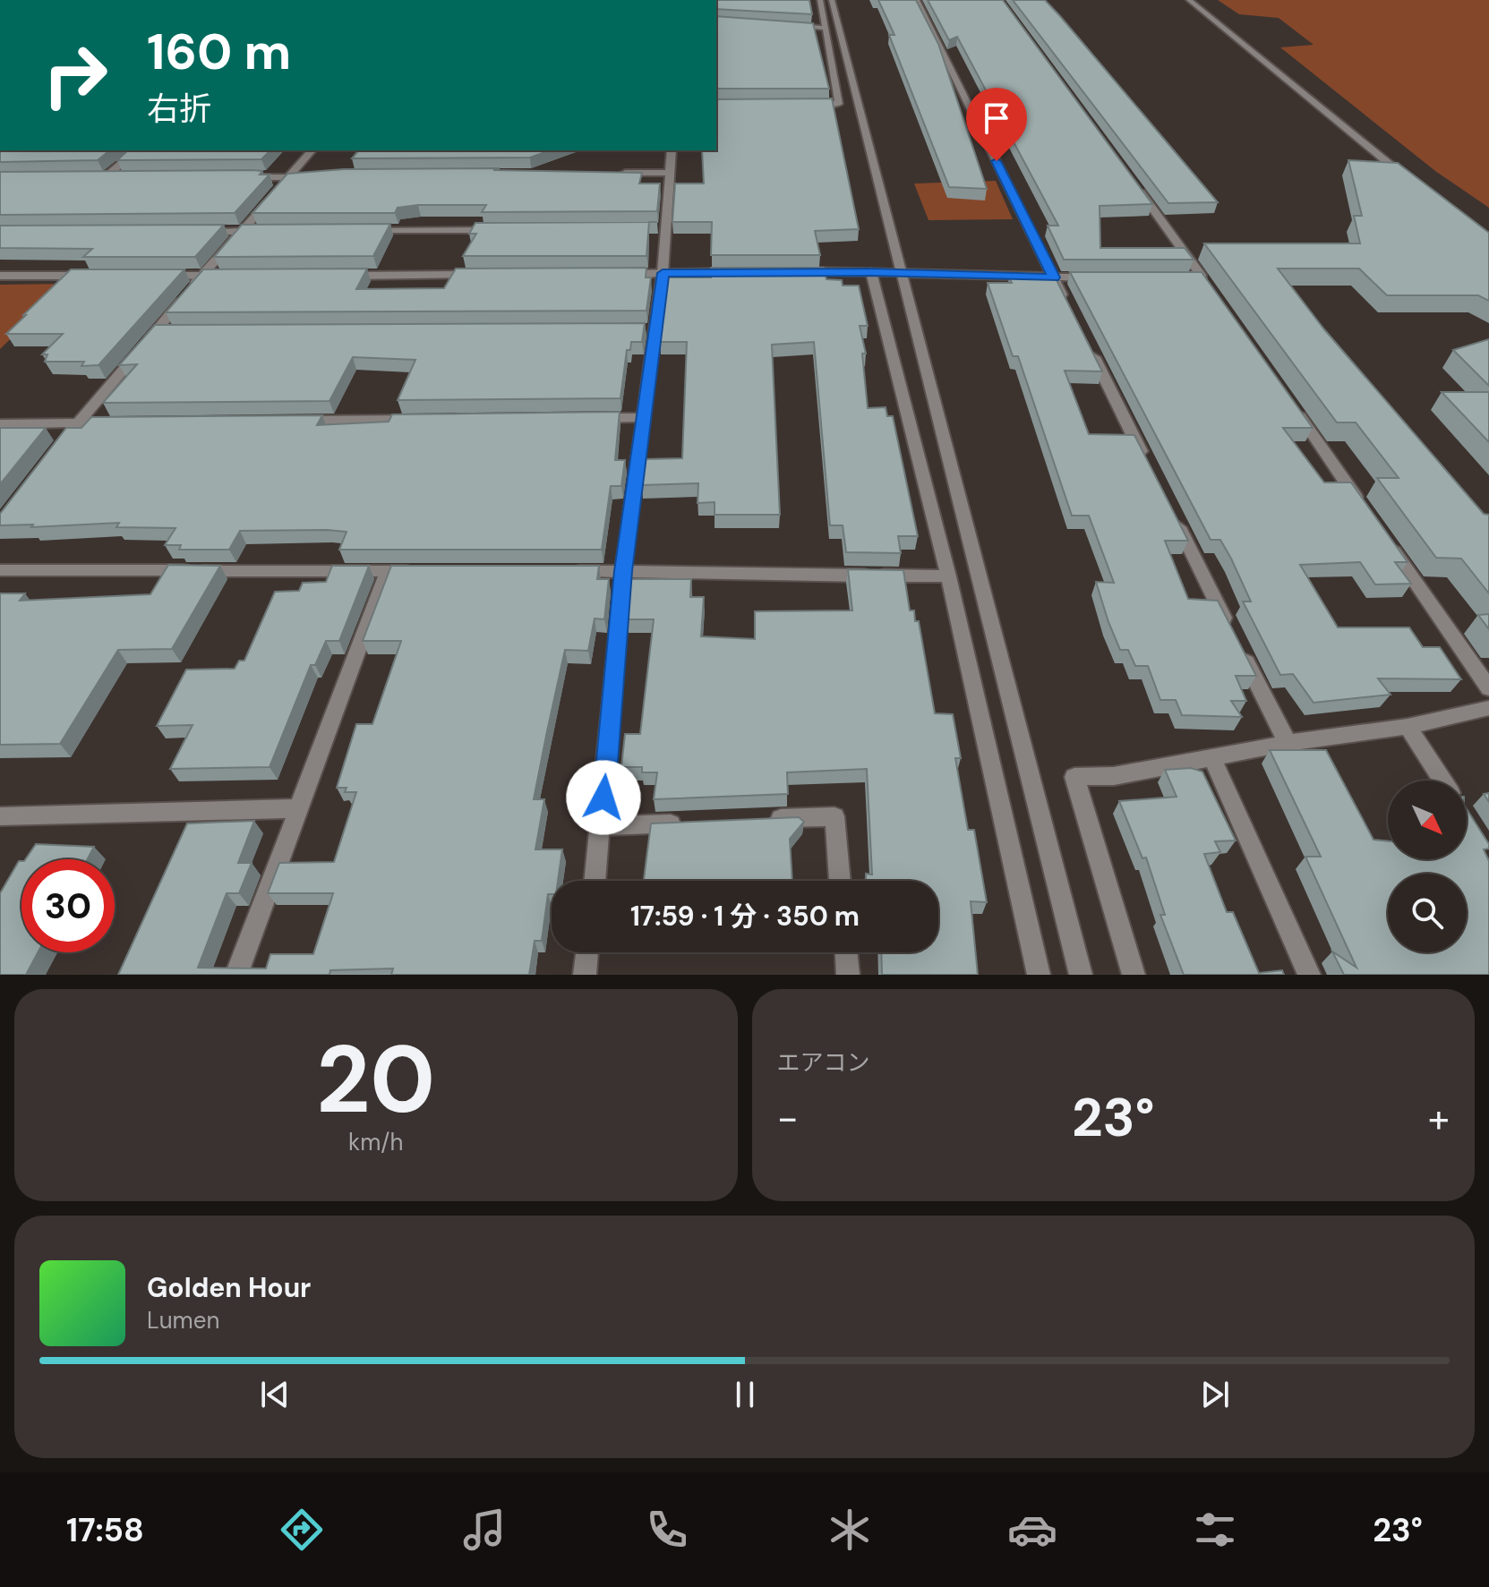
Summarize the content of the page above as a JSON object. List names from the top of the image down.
{
  "north": "bottom right",
  "page": {
    "turn": ["160 m", "右折"],
    "limit": "30",
    "trip": "17:59 · 1 分 · 350 m",
    "tile": [
      ["20", "km/h"],
      "エアコン"
    ],
    "heat": ["−", "23°", "+"],
    "song": ["Golden Hour", "Lumen"],
    "tabs": ["17:58", "23°"]
  }
}
